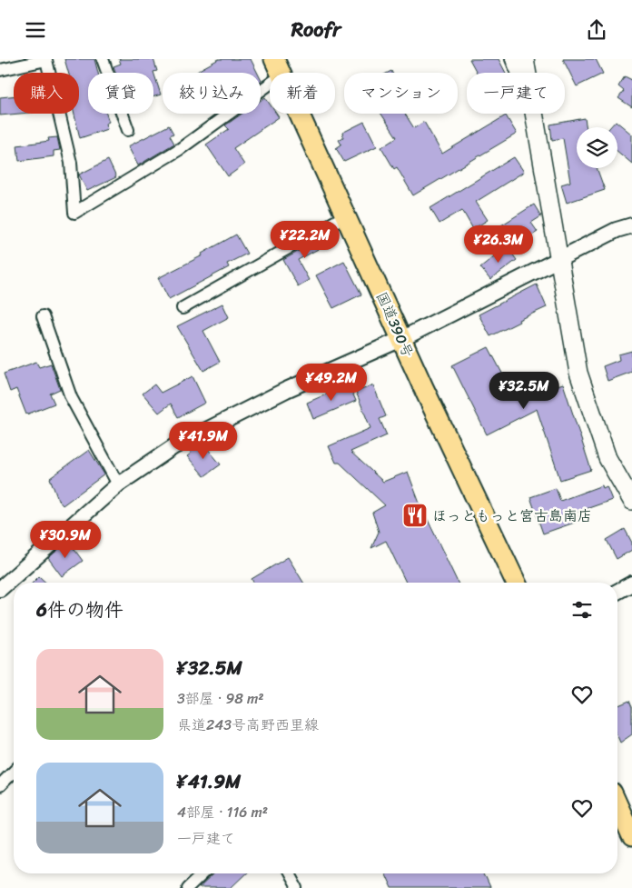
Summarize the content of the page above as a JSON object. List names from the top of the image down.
{
  "streets": {
    "highway": ["国道390号"]
  },
  "places": {
    "restaurant": ["ほっともっと宮古島南店"]
  },
  "page": {
    "header": "Roofr",
    "chip": [
      "購入",
      "賃貸",
      "絞り込み",
      "新着",
      "マンション",
      "一戸建て"
    ],
    "price": [
      "¥22.2M",
      "¥26.3M",
      "¥49.2M",
      "¥32.5M",
      "¥41.9M",
      "¥30.9M"
    ],
    "heading": "6件の物件",
    "list": [
      {
        "name": "¥32.5M",
        "note": "3部屋 · 98 m² · 県道243号高野西里線"
      },
      {
        "name": "¥41.9M",
        "note": "4部屋 · 116 m² · 一戸建て"
      }
    ]
  }
}
